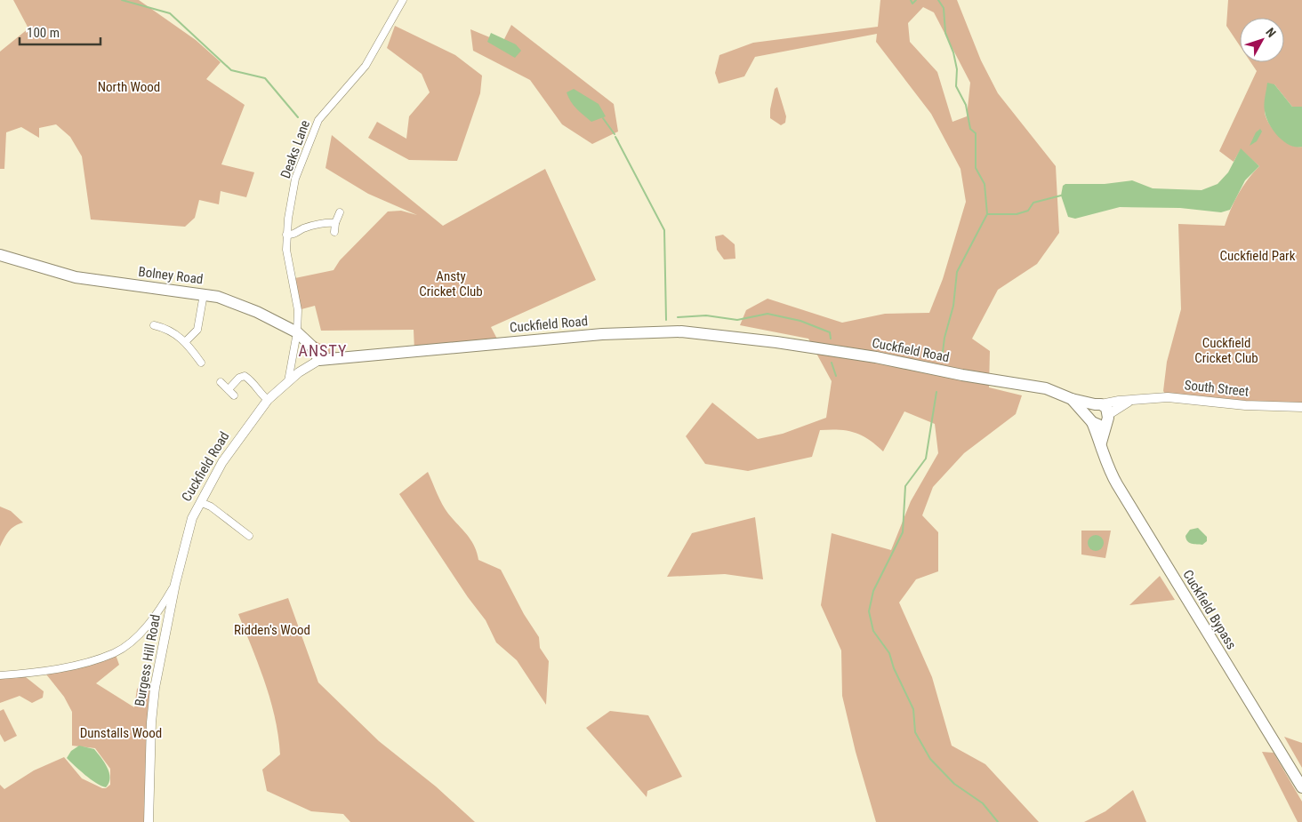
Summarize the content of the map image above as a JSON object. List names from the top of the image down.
{
  "streets": {
    "highway": ["Bolney Road", "Cuckfield Road", "Cuckfield Bypass"],
    "main road": ["South Street", "Burgess Hill Road"],
    "street": ["Deaks Lane"]
  },
  "crossings": [
    ["Deaks Lane", "Bolney Road"],
    ["Deaks Lane", "Cuckfield Road"],
    ["Bolney Road", "Cuckfield Road"],
    ["Cuckfield Road", "South Street"],
    ["Cuckfield Road", "Cuckfield Bypass"],
    ["Cuckfield Road", "Burgess Hill Road"],
    ["South Street", "Cuckfield Bypass"]
  ],
  "districts": ["ANSTY"],
  "parks": [
    "North Wood",
    "Cuckfield Park",
    "Ansty Cricket Club",
    "Cuckfield Cricket Club",
    "Ridden's Wood",
    "Dunstalls Wood"
  ],
  "scale_bar": "100 m",
  "north": "top right"
}
